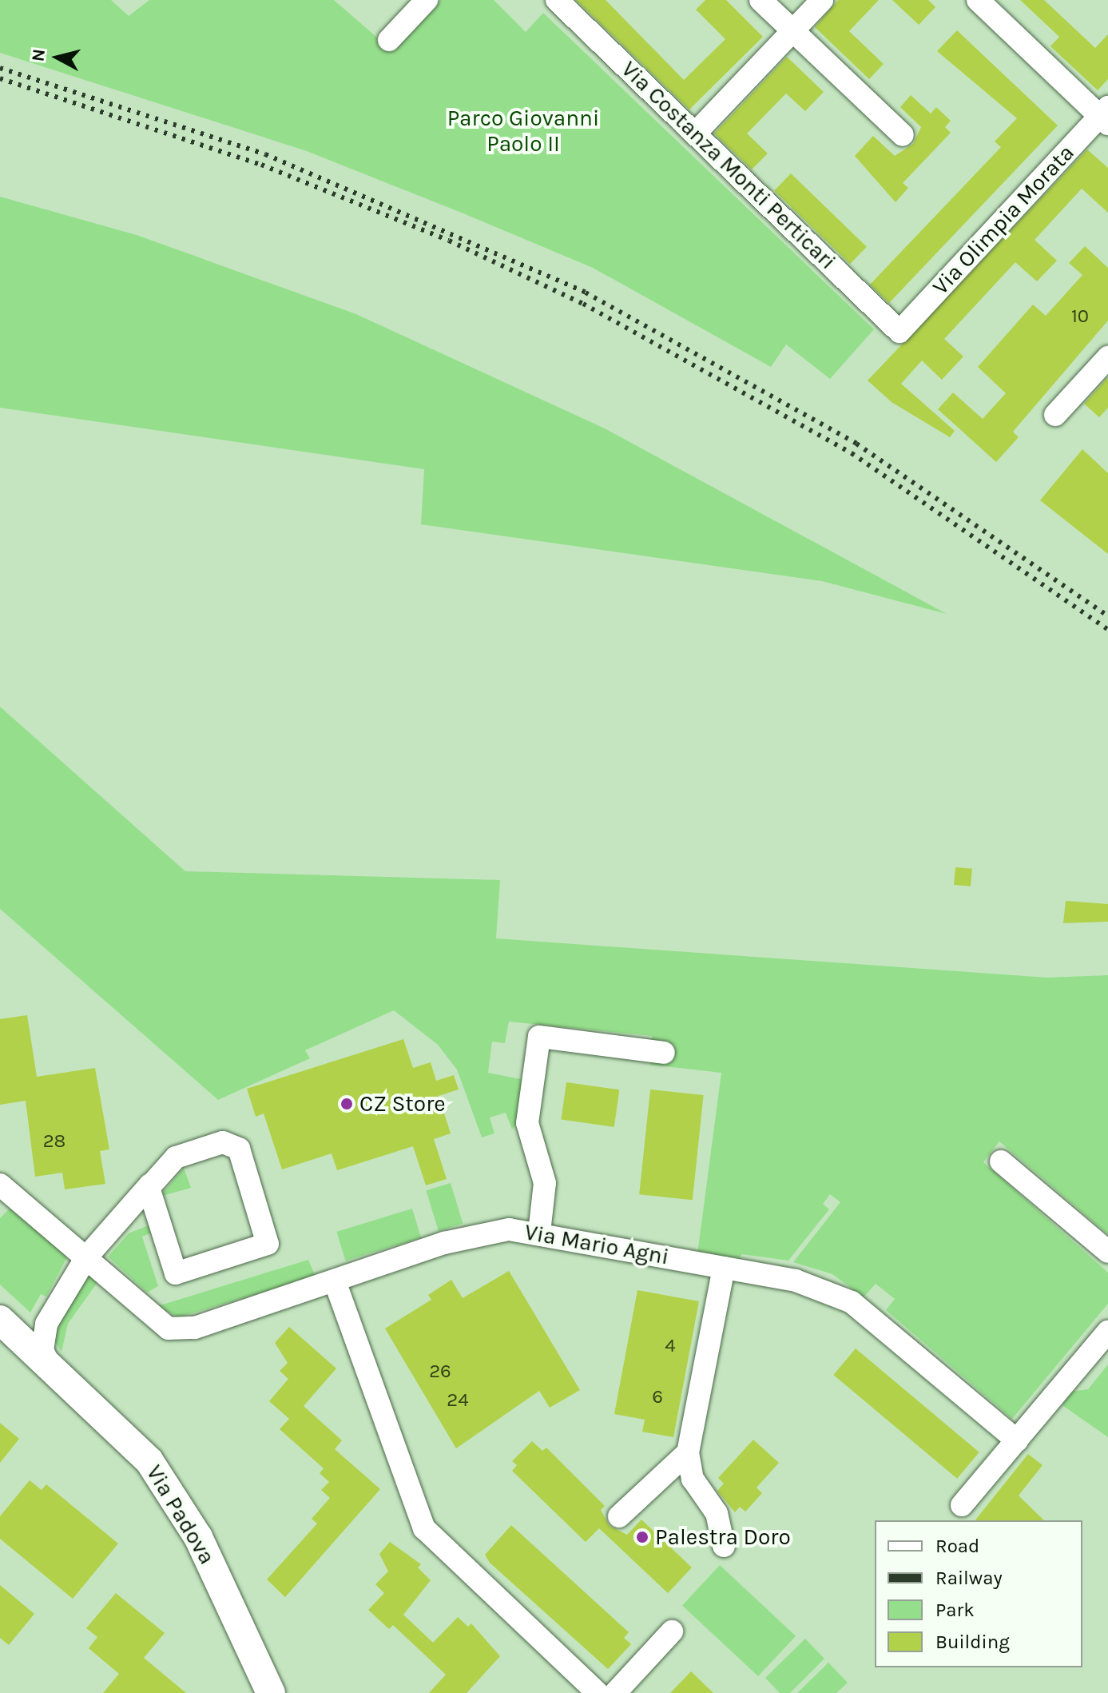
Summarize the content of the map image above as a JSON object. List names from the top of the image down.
{
  "streets": {
    "main road": ["Via Padova"],
    "street": ["Via Costanza Monti Perticari", "Via Olimpia Morata", "Via Mario Agni"]
  },
  "crossings": [
    ["Via Costanza Monti Perticari", "Via Olimpia Morata"]
  ],
  "parks": ["Parco Giovanni Paolo II"],
  "places": ["CZ Store", "Palestra Doro"],
  "house_numbers": [
    "10",
    "28",
    "4",
    "26",
    "6",
    "24"
  ],
  "legend": [
    "Road",
    "Railway",
    "Park",
    "Building"
  ],
  "north": "left"
}
